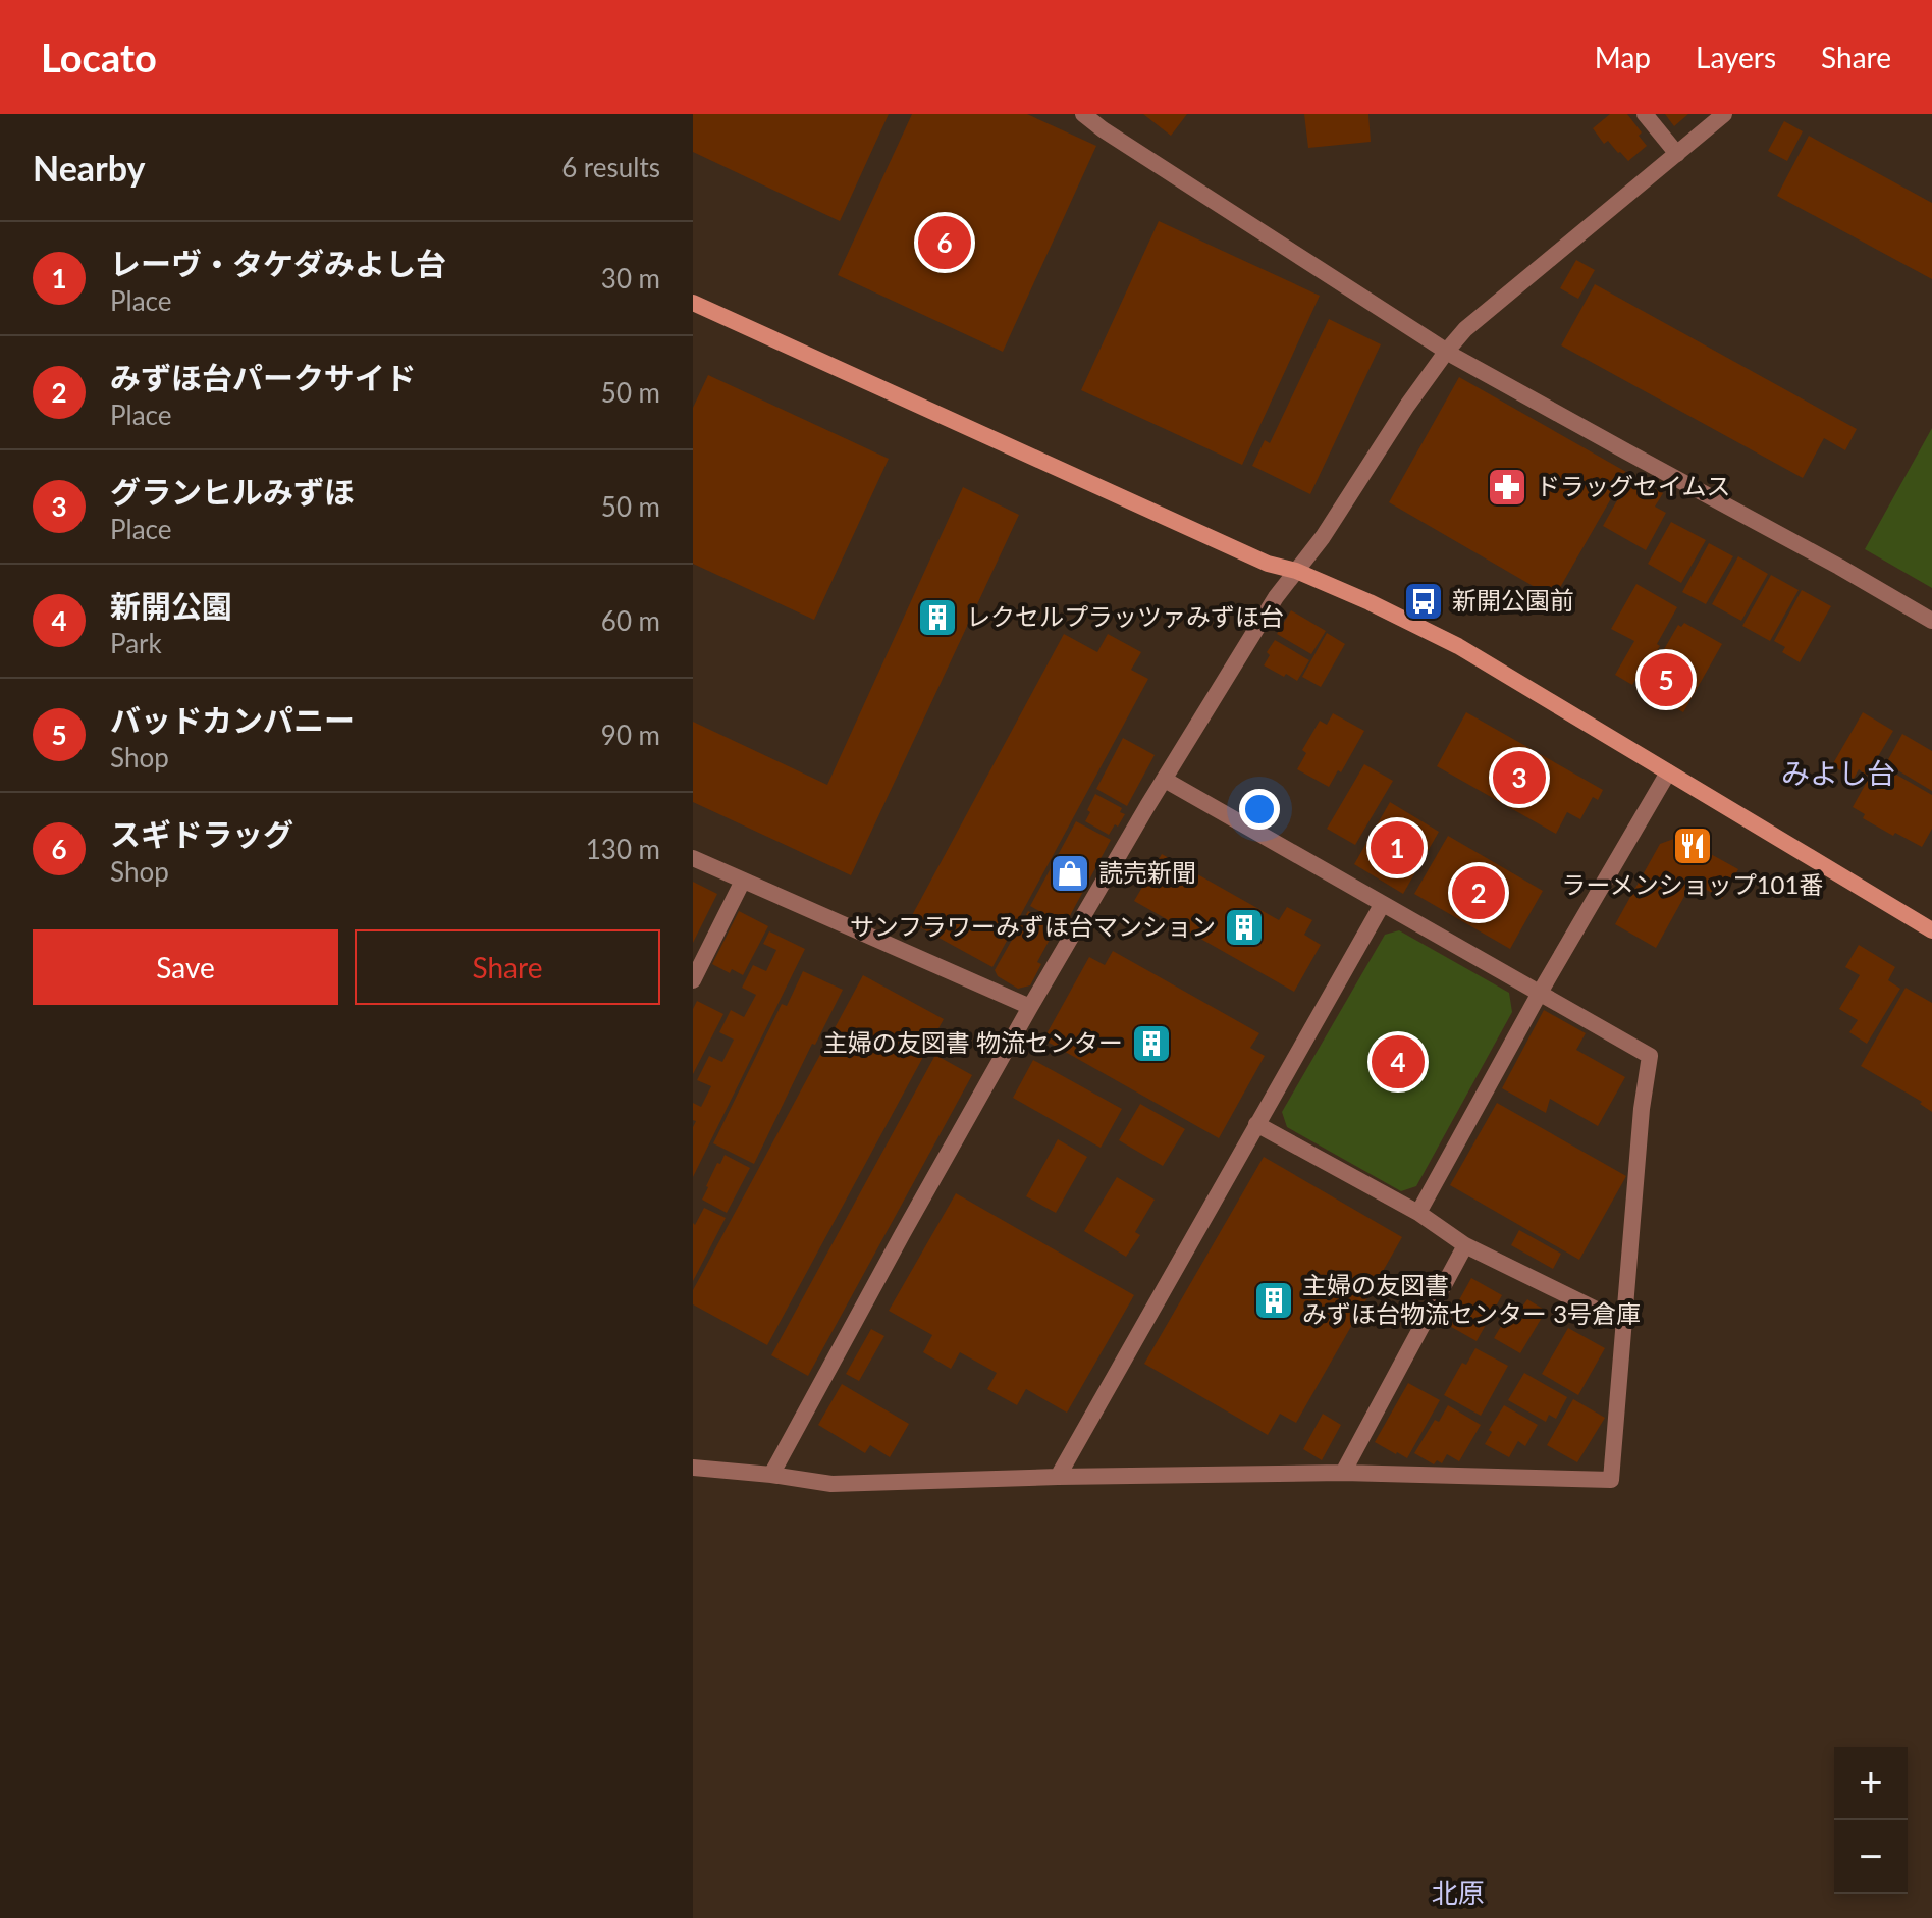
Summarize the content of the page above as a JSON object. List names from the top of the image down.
{
  "districts": ["みよし台", "北原"],
  "places": {
    "pharmacy": ["ドラッグセイムス"],
    "bus stop": ["新開公園前"],
    "building": [
      "レクセルプラッツァみずほ台",
      "サンフラワーみずほ台マンション",
      "主婦の友図書 物流センター",
      "主婦の友図書 みずほ台物流センター 3号倉庫"
    ],
    "restaurant": ["ラーメンショップ101番"],
    "shop": ["読売新聞"]
  },
  "page": {
    "header": "Locato",
    "nav": ["Map", "Layers", "Share"],
    "heading": ["Nearby", "6 results"],
    "pins": [
      "6",
      "5",
      "3",
      "1",
      "2",
      "4"
    ],
    "list": [
      {
        "mark": "1",
        "name": "レーヴ・タケダみよし台",
        "note": "Place",
        "value": "30 m"
      },
      {
        "mark": "2",
        "name": "みずほ台パークサイド",
        "note": "Place",
        "value": "50 m"
      },
      {
        "mark": "3",
        "name": "グランヒルみずほ",
        "note": "Place",
        "value": "50 m"
      },
      {
        "mark": "4",
        "name": "新開公園",
        "note": "Park",
        "value": "60 m"
      },
      {
        "mark": "5",
        "name": "バッドカンパニー",
        "note": "Shop",
        "value": "90 m"
      },
      {
        "mark": "6",
        "name": "スギドラッグ",
        "note": "Shop",
        "value": "130 m"
      }
    ],
    "buttons": ["Save", "Share"],
    "map_buttons": ["+", "−"]
  }
}
